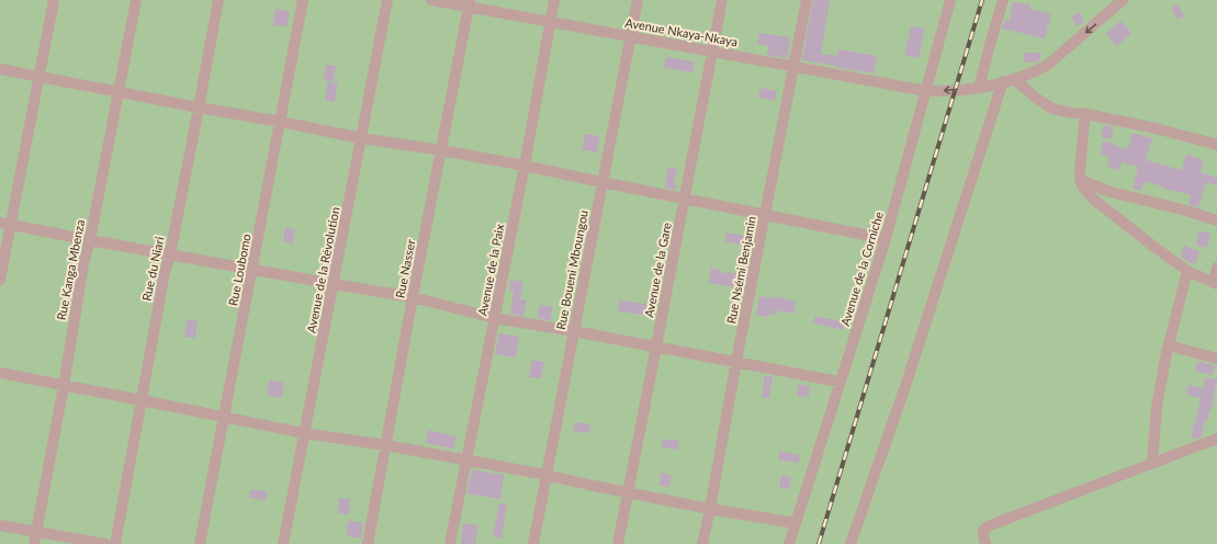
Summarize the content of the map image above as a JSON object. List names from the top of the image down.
{
  "streets": {
    "street": [
      "Avenue Nkaya-Nkaya",
      "Rue du Niari",
      "Rue Nasser",
      "Avenue de la Corniche",
      "Rue Kanga Mbenza",
      "Rue Loubomo",
      "Avenue de la Révolution",
      "Avenue de la Paix",
      "Rue Boueni Mboungou",
      "Avenue de la Gare",
      "Rue Nsémi Benjamin"
    ]
  },
  "crossings": [
    ["Avenue Nkaya-Nkaya", "Rue Nasser"],
    ["Avenue Nkaya-Nkaya", "Avenue de la Corniche"],
    ["Avenue Nkaya-Nkaya", "Avenue de la Paix"],
    ["Avenue Nkaya-Nkaya", "Rue Boueni Mboungou"],
    ["Avenue Nkaya-Nkaya", "Avenue de la Gare"],
    ["Avenue Nkaya-Nkaya", "Rue Nsémi Benjamin"]
  ]
}
